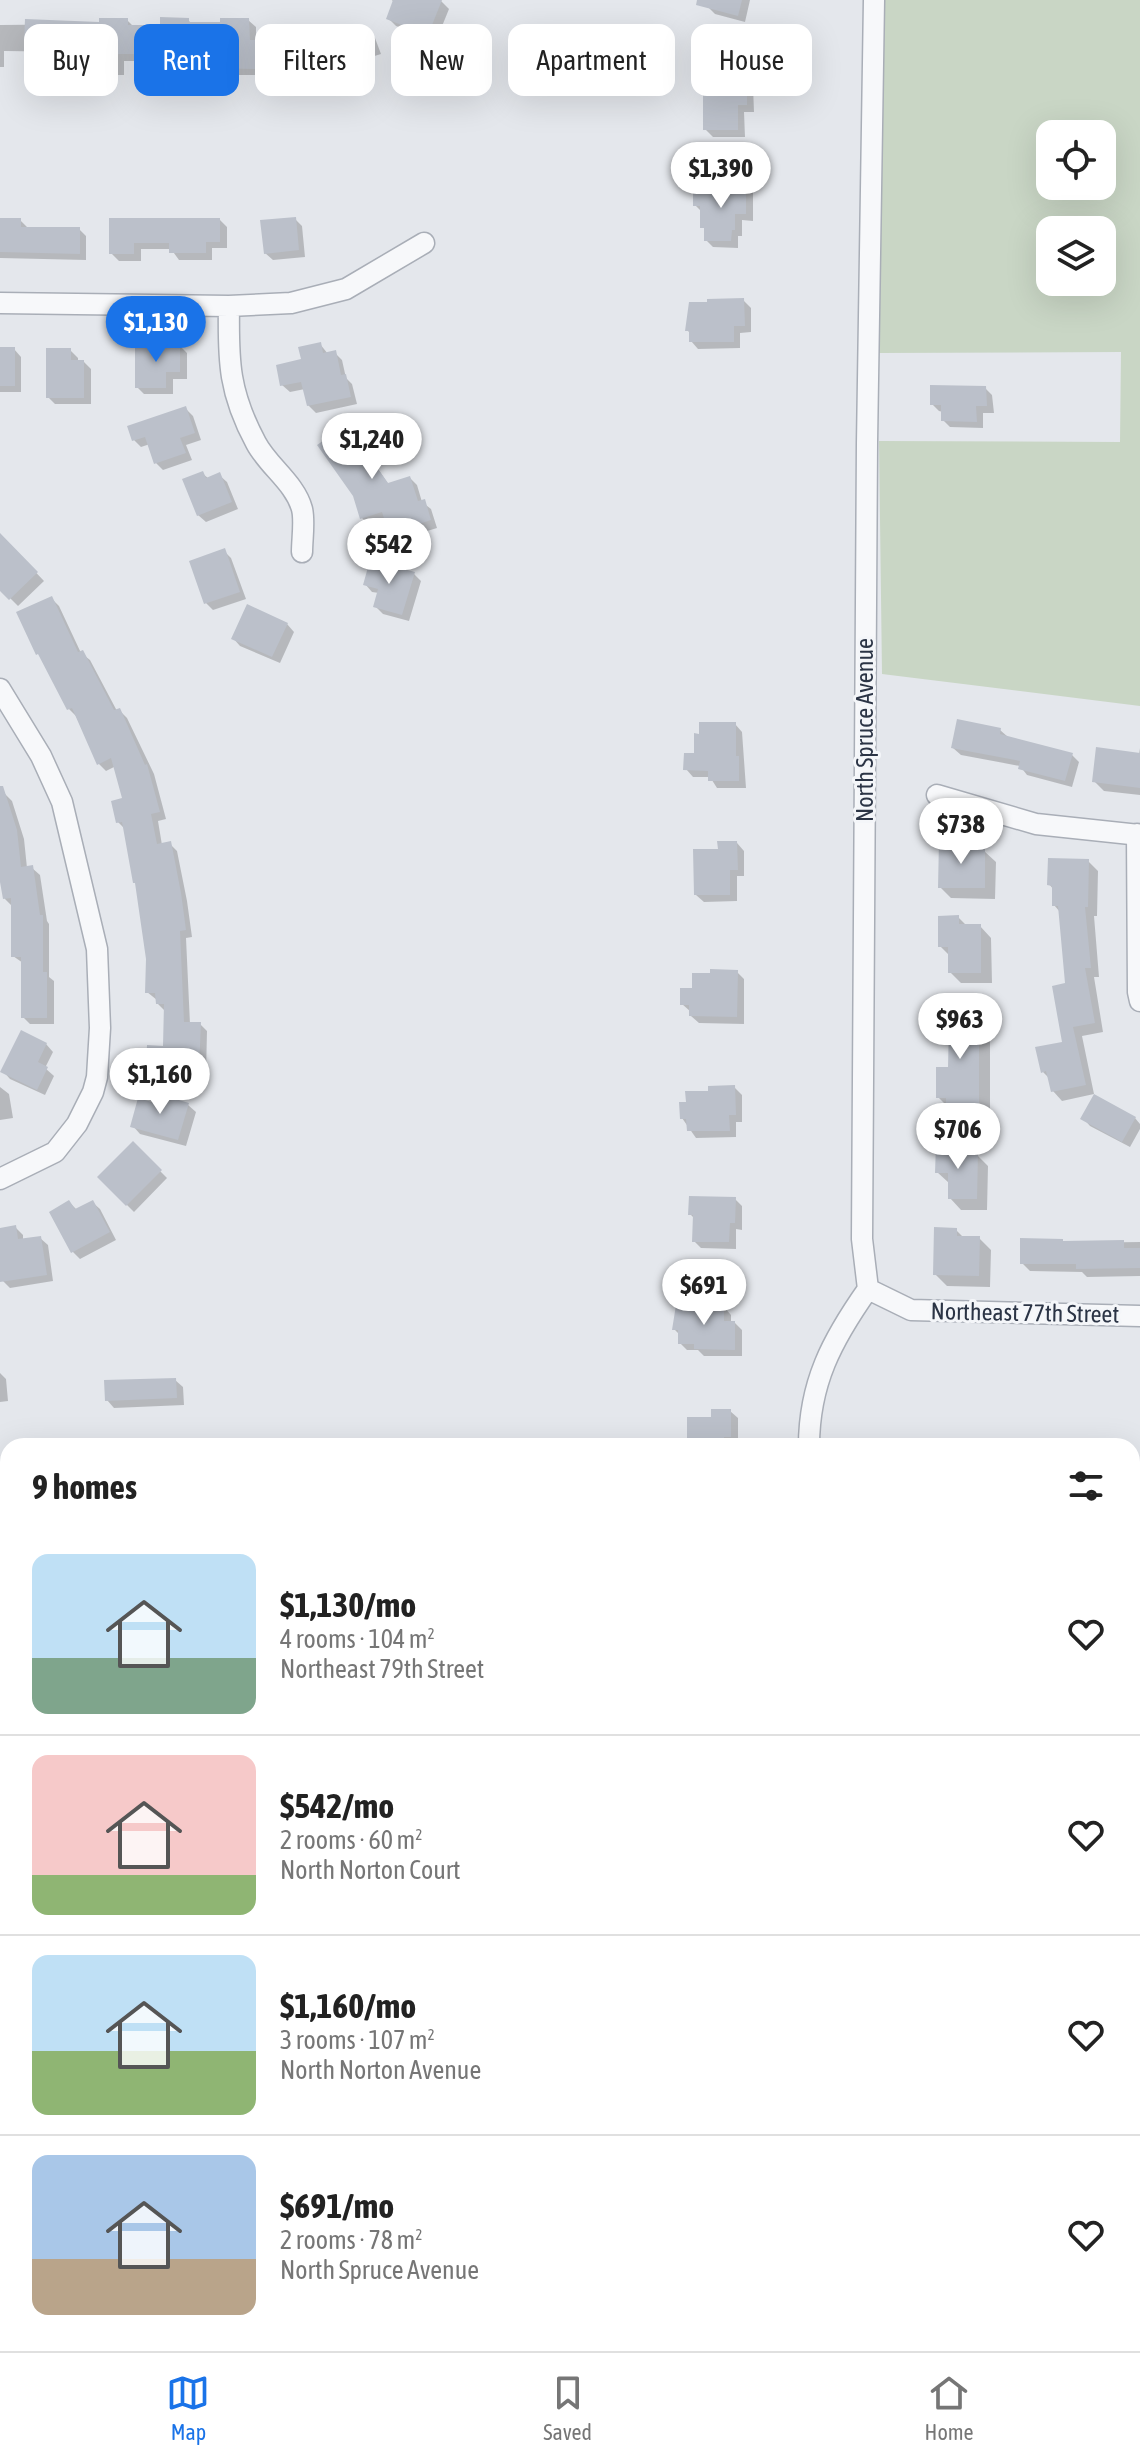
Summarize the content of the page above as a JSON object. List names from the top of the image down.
{
  "streets": {
    "street": ["North Spruce Avenue", "Northeast 77th Street"]
  },
  "crossings": [
    ["North Spruce Avenue", "Northeast 77th Street"]
  ],
  "page": {
    "chip": [
      "Buy",
      "Rent",
      "Filters",
      "New",
      "Apartment",
      "House"
    ],
    "price": [
      "$1,390",
      "$1,130",
      "$1,240",
      "$542",
      "$738",
      "$963",
      "$1,160",
      "$706",
      "$691"
    ],
    "heading": "9 homes",
    "list": [
      {
        "name": "$1,130/mo",
        "note": "4 rooms · 104 m² · Northeast 79th Street"
      },
      {
        "name": "$542/mo",
        "note": "2 rooms · 60 m² · North Norton Court"
      },
      {
        "name": "$1,160/mo",
        "note": "3 rooms · 107 m² · North Norton Avenue"
      },
      {
        "name": "$691/mo",
        "note": "2 rooms · 78 m² · North Spruce Avenue"
      }
    ],
    "tabs": ["Map", "Saved", "Home"]
  }
}
